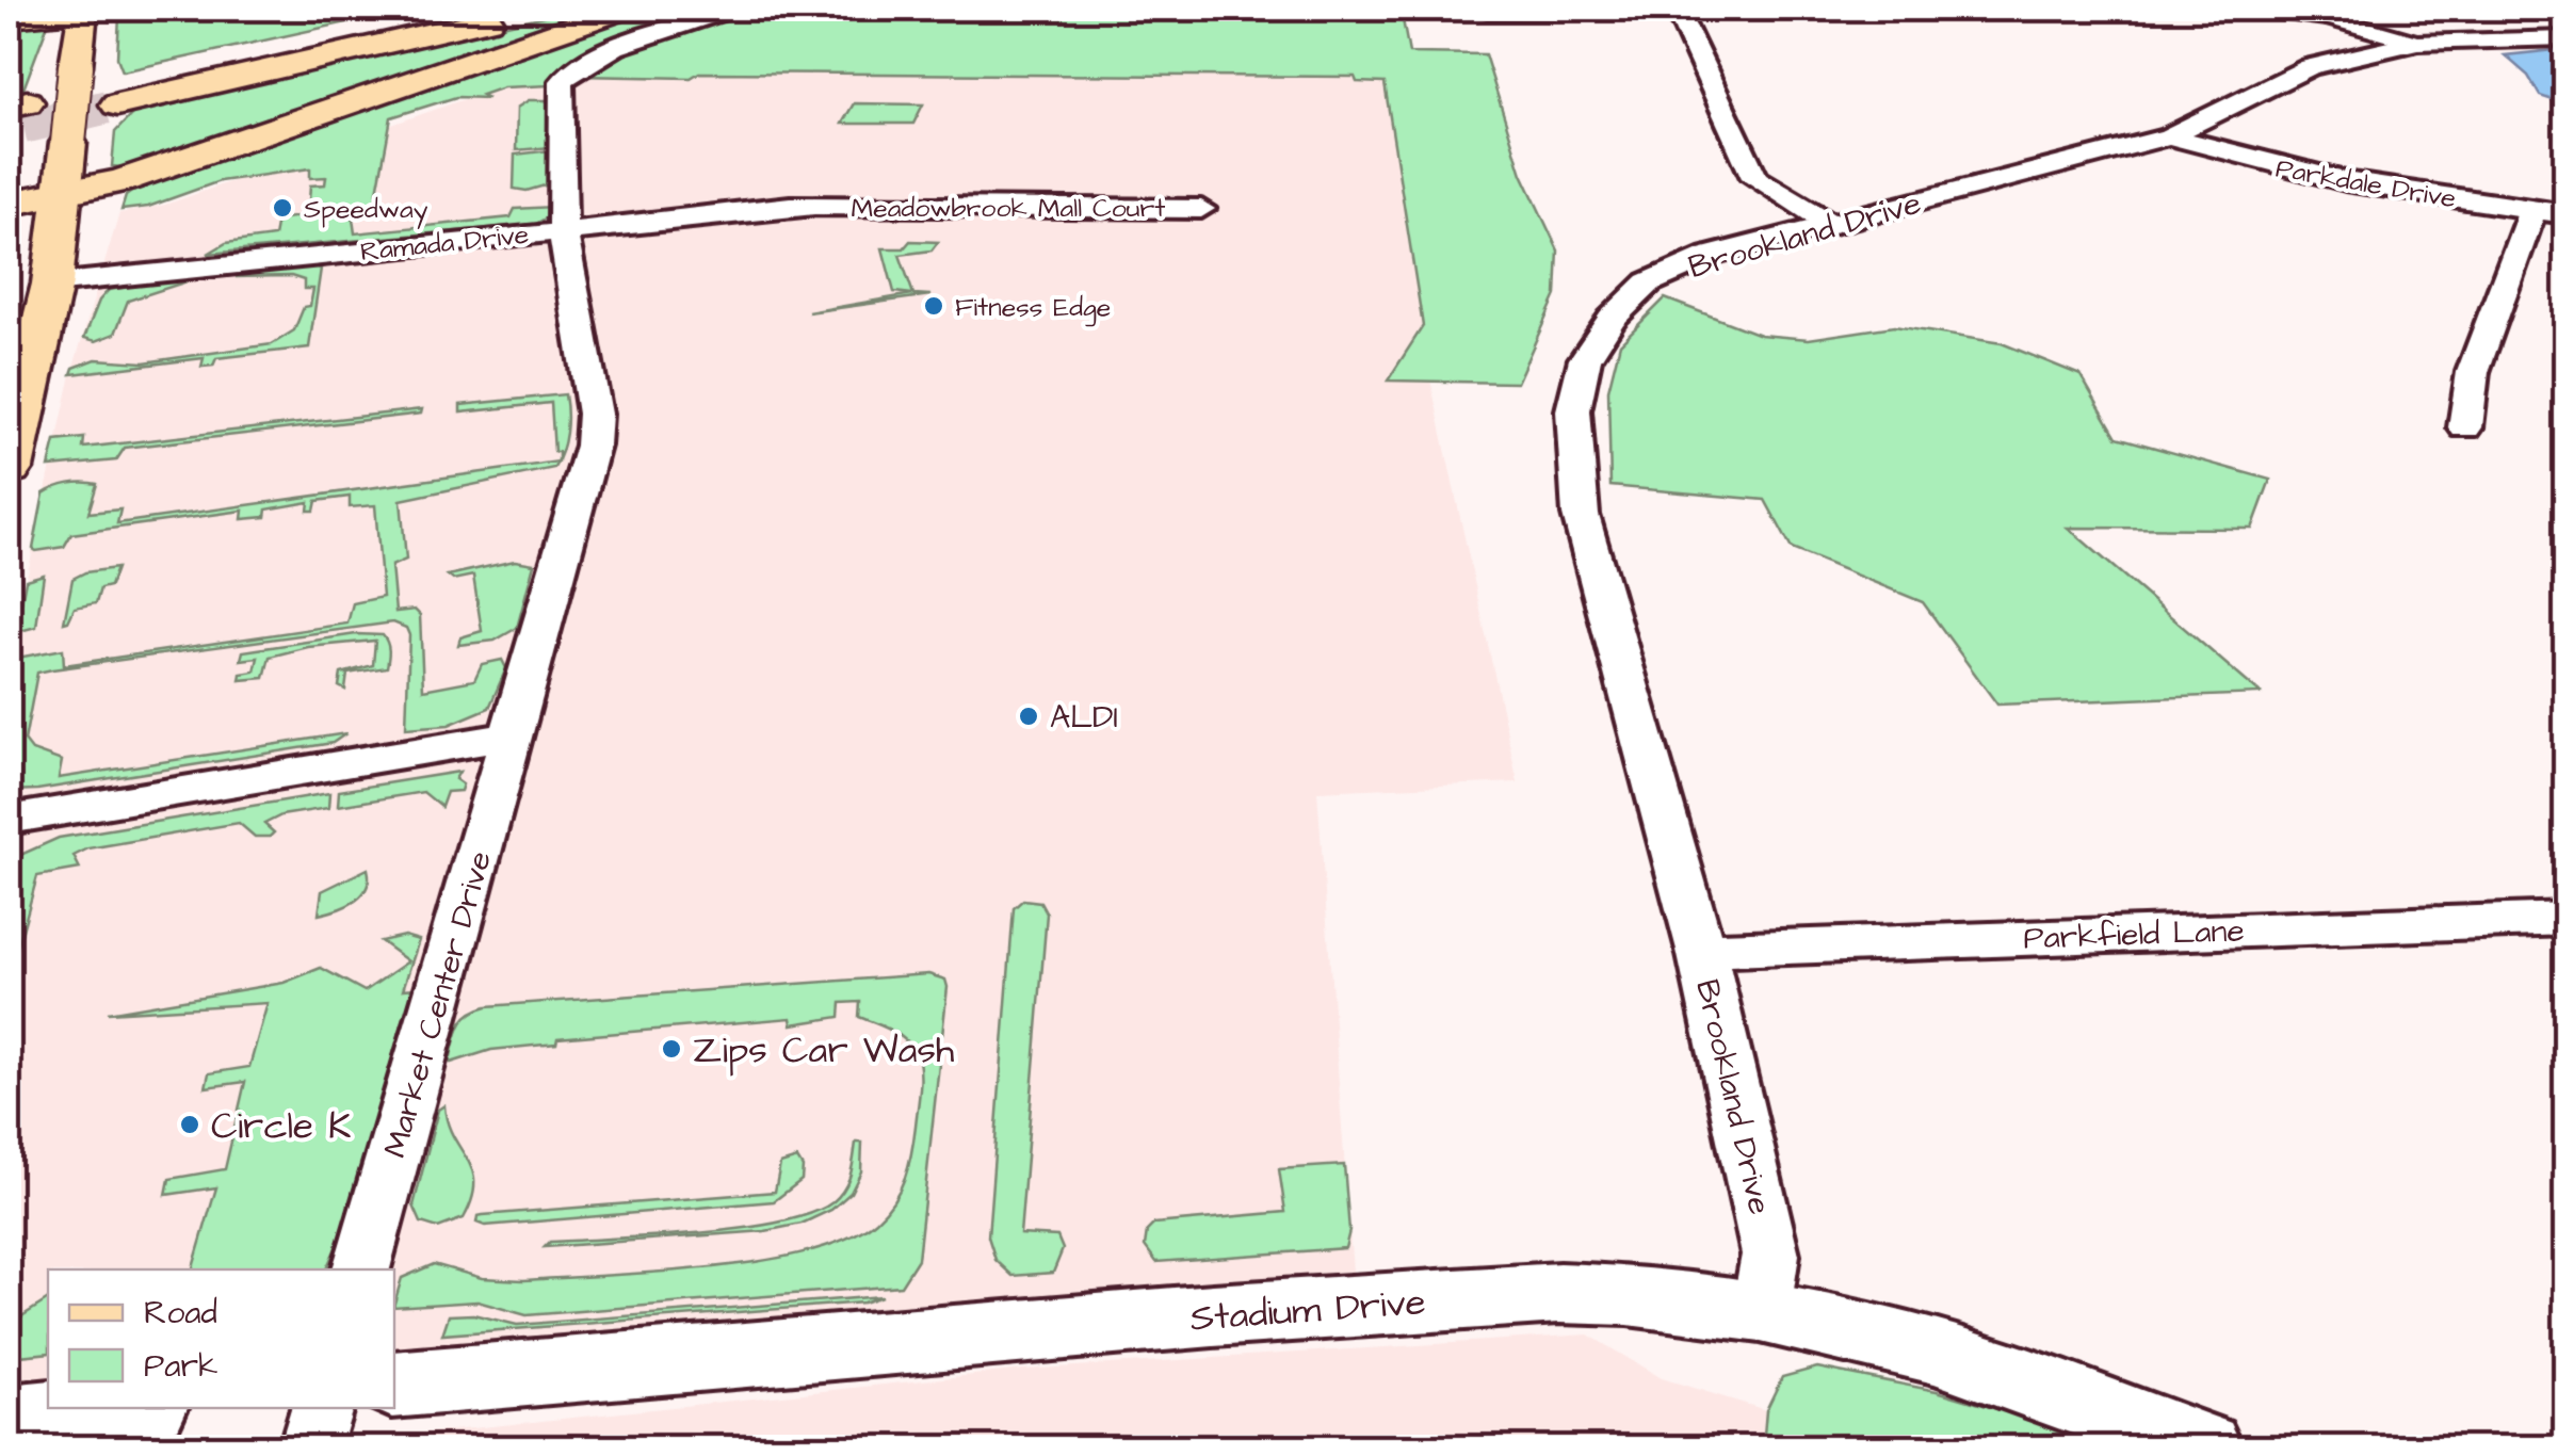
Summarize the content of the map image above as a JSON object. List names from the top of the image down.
{
  "streets": {
    "street": [
      "Parkdale Drive",
      "Meadowbrook Mall Court",
      "Brookland Drive",
      "Ramada Drive",
      "Parkfield Lane",
      "Market Center Drive",
      "Stadium Drive"
    ]
  },
  "crossings": [
    ["Parkdale Drive", "Brookland Drive"],
    ["Meadowbrook Mall Court", "Ramada Drive"],
    ["Meadowbrook Mall Court", "Market Center Drive"],
    ["Brookland Drive", "Parkfield Lane"],
    ["Brookland Drive", "Stadium Drive"],
    ["Ramada Drive", "Market Center Drive"]
  ],
  "places": [
    "Speedway",
    "Fitness Edge",
    "ALDI",
    "Zips Car Wash",
    "Circle K"
  ],
  "legend": ["Road", "Park"]
}
